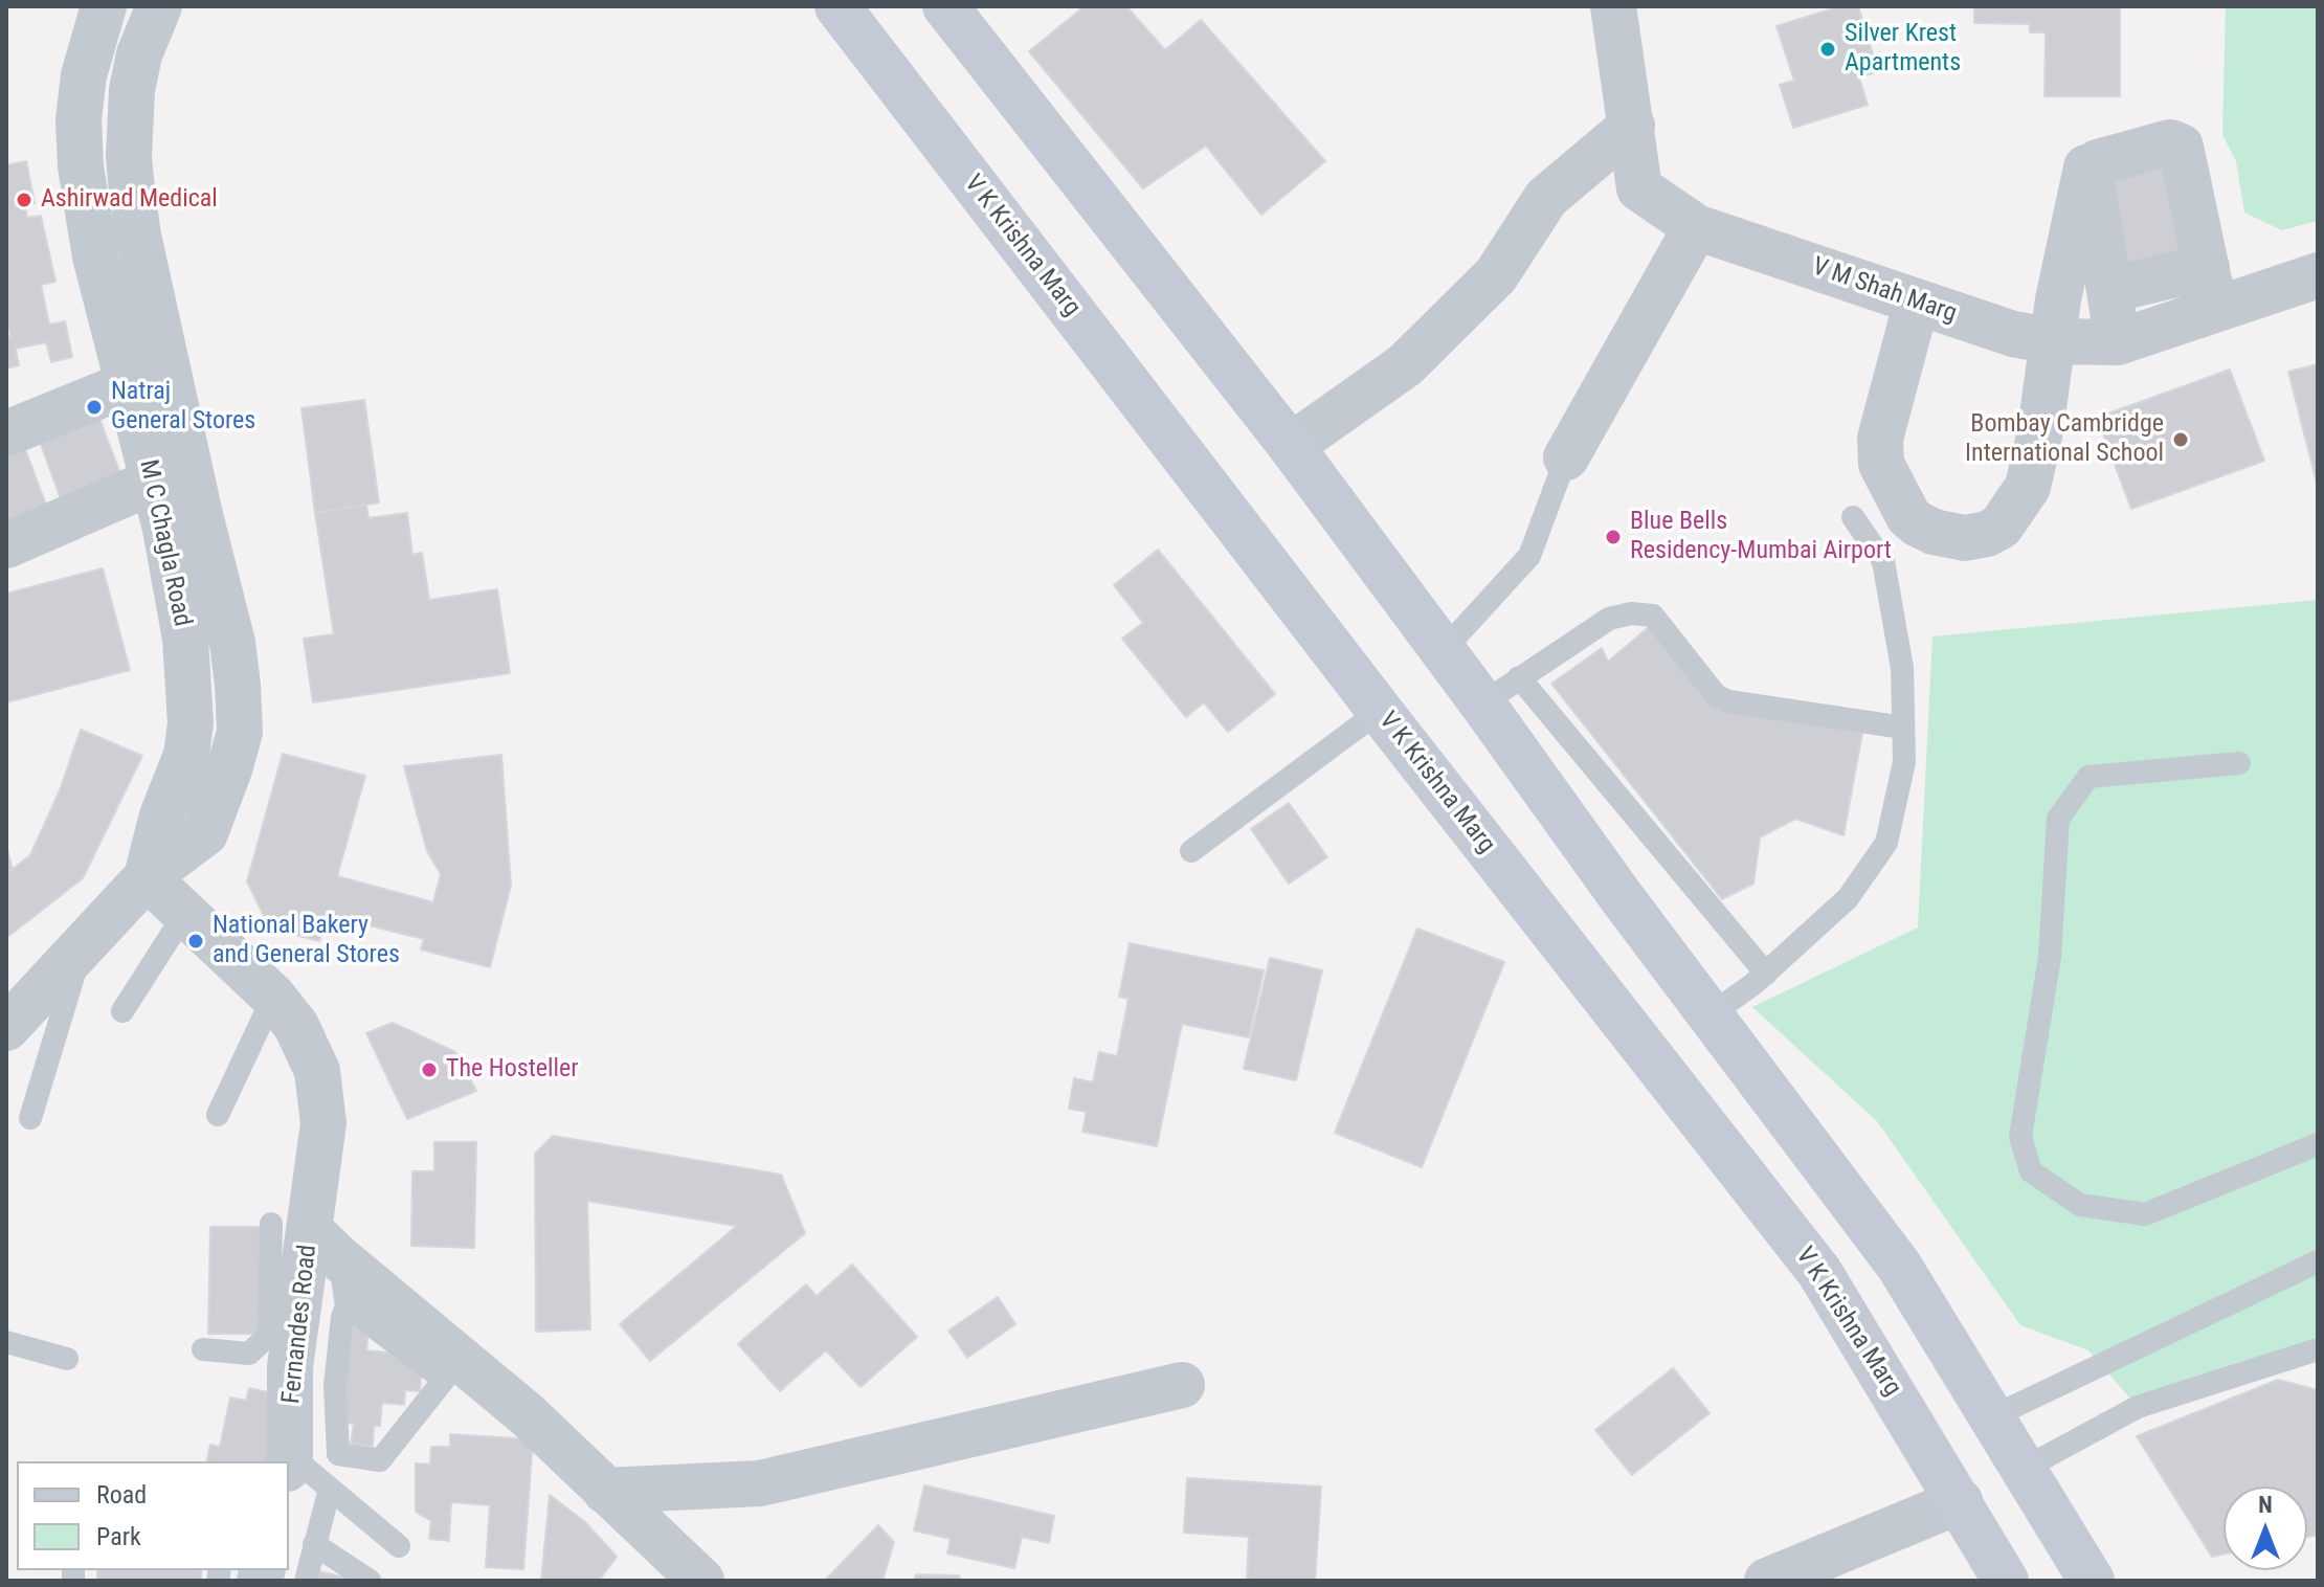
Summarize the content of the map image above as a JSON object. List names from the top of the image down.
{
  "streets": {
    "main road": ["V K Krishna Marg"],
    "street": ["V M Shah Marg", "M C Chagla Road", "Fernandes Road"]
  },
  "crossings": [
    ["M C Chagla Road", "Fernandes Road"]
  ],
  "places": [
    "Silver Krest Apartments",
    "Ashirwad Medical",
    "Natraj General Stores",
    "Bombay Cambridge International School",
    "Blue Bells Residency-Mumbai Airport",
    "National Bakery and General Stores",
    "The Hosteller"
  ],
  "legend": ["Road", "Park"],
  "north": "top"
}
